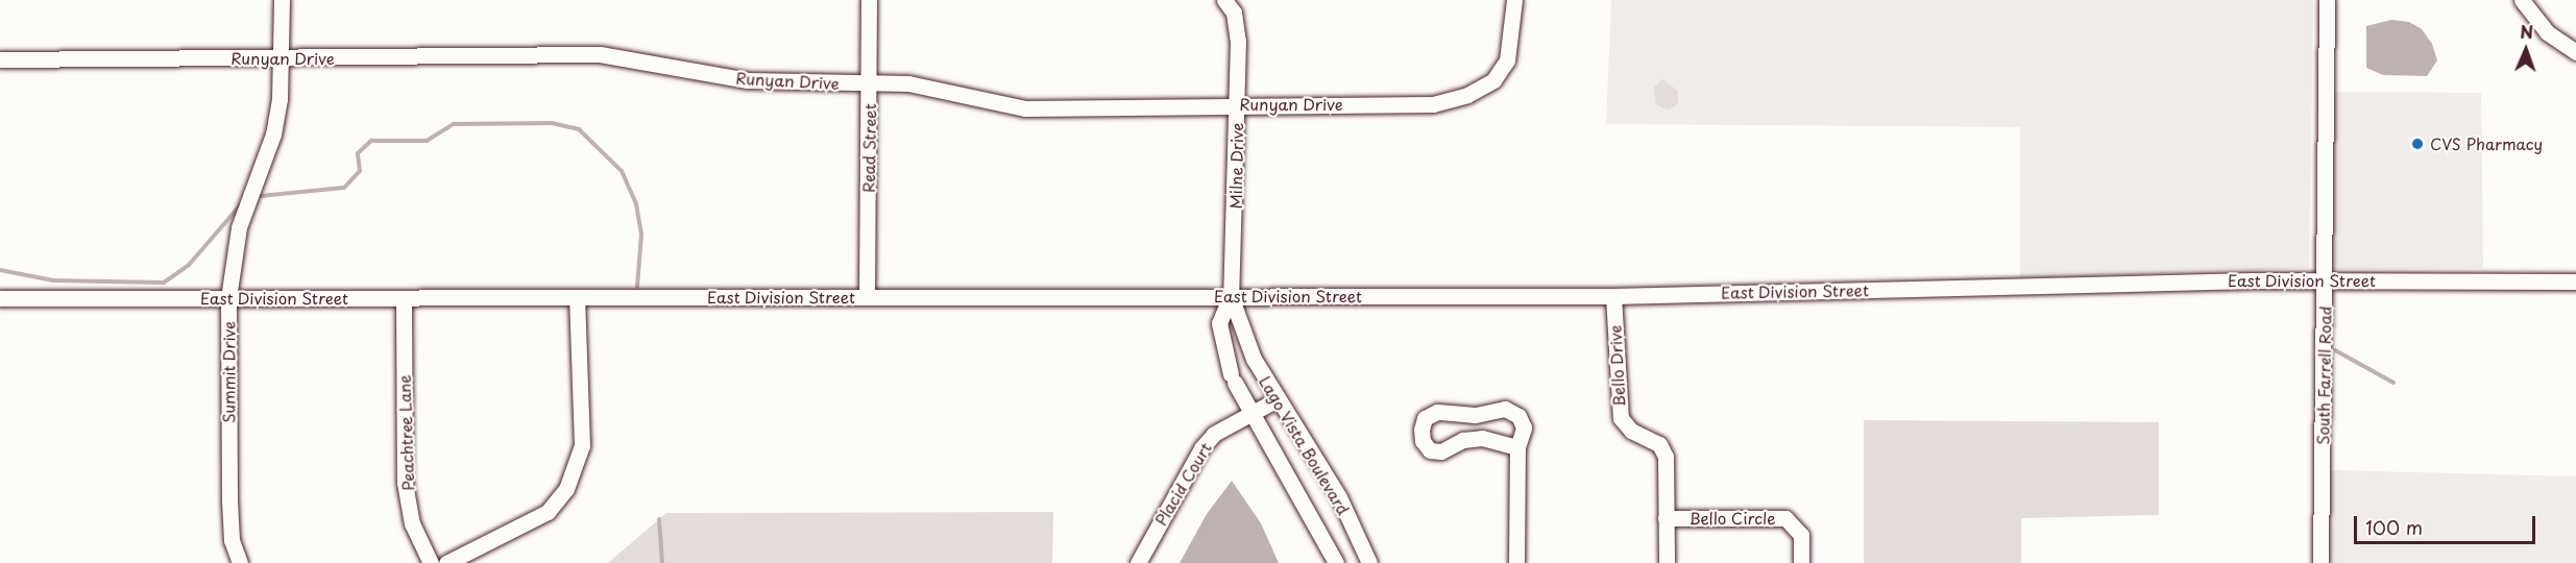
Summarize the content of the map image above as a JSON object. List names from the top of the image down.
{
  "streets": {
    "street": [
      "Runyan Drive",
      "Read Street",
      "Milne Drive",
      "East Division Street",
      "Bello Drive",
      "Summit Drive",
      "South Farrell Road",
      "Peachtree Lane",
      "Lago Vista Boulevard",
      "Placid Court",
      "Bello Circle"
    ]
  },
  "crossings": [
    ["Runyan Drive", "Read Street"],
    ["Runyan Drive", "Milne Drive"],
    ["Runyan Drive", "Summit Drive"],
    ["Read Street", "East Division Street"],
    ["Milne Drive", "East Division Street"],
    ["Milne Drive", "Lago Vista Boulevard"],
    ["East Division Street", "Bello Drive"],
    ["East Division Street", "Summit Drive"],
    ["East Division Street", "South Farrell Road"],
    ["East Division Street", "Peachtree Lane"],
    ["East Division Street", "Lago Vista Boulevard"],
    ["Bello Drive", "Bello Circle"],
    ["Lago Vista Boulevard", "Placid Court"]
  ],
  "places": ["CVS Pharmacy"],
  "scale_bar": "100 m",
  "north": "top"
}
